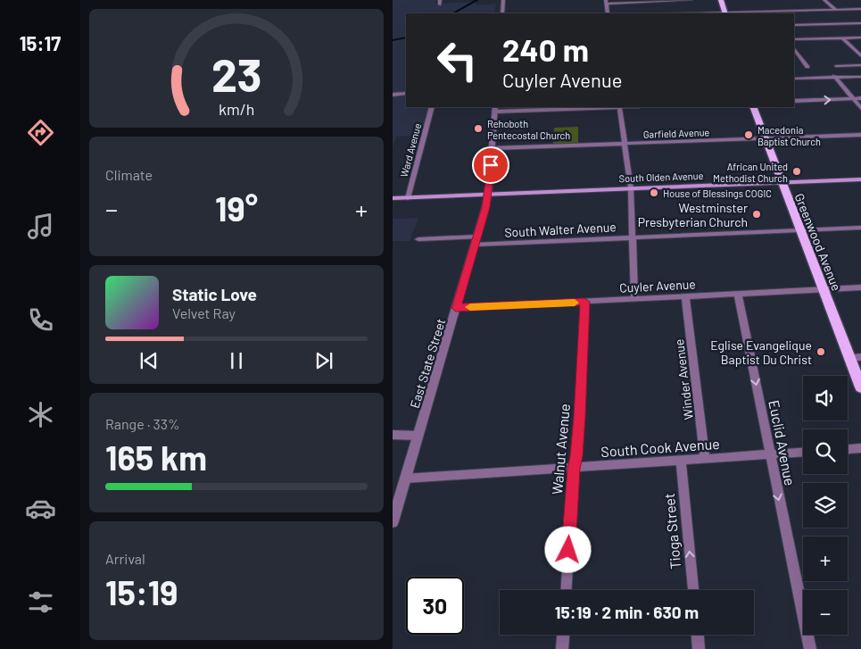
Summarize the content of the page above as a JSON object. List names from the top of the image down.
{
  "streets": {
    "main road": ["South Olden Avenue", "Greenwood Avenue"],
    "street": [
      "Garfield Avenue",
      "Ward Avenue",
      "South Walter Avenue",
      "Cuyler Avenue",
      "East State Street",
      "Winder Avenue",
      "Euclid Avenue",
      "South Cook Avenue",
      "Walnut Avenue",
      "Tioga Street"
    ]
  },
  "crossings": [
    ["Garfield Avenue", "Greenwood Avenue"],
    ["Garfield Avenue", "East State Street"],
    ["Ward Avenue", "South Olden Avenue"],
    ["South Olden Avenue", "Greenwood Avenue"],
    ["South Olden Avenue", "East State Street"],
    ["South Walter Avenue", "Greenwood Avenue"],
    ["South Walter Avenue", "East State Street"],
    ["Greenwood Avenue", "Cuyler Avenue"],
    ["Cuyler Avenue", "East State Street"],
    ["Cuyler Avenue", "Winder Avenue"],
    ["Cuyler Avenue", "Euclid Avenue"],
    ["Cuyler Avenue", "Walnut Avenue"],
    ["East State Street", "South Cook Avenue"],
    ["Winder Avenue", "South Cook Avenue"],
    ["Euclid Avenue", "South Cook Avenue"],
    ["South Cook Avenue", "Walnut Avenue"],
    ["South Cook Avenue", "Tioga Street"]
  ],
  "one_way": ["Euclid Avenue", "Tioga Street"],
  "places": [
    "Rehoboth Pentecostal Church",
    "Macedonia Baptist Church",
    "African United Methodist Church",
    "House of Blessings COGIC",
    "Westminster Presbyterian Church",
    "Eglise Evangelique Baptist Du Christ"
  ],
  "page": {
    "tabs": "15:17",
    "turn": ["240 m", "Cuyler Avenue"],
    "tile": [
      "Climate",
      ["Range · 33%", "165 km"],
      ["Arrival", "15:19"]
    ],
    "heat": ["−", "19°", "+"],
    "song": ["Static Love", "Velvet Ray"],
    "map_buttons": ["+", "−"],
    "limit": "30",
    "trip": "15:19 · 2 min · 630 m",
    "gauge": ["23", "km/h"]
  }
}
